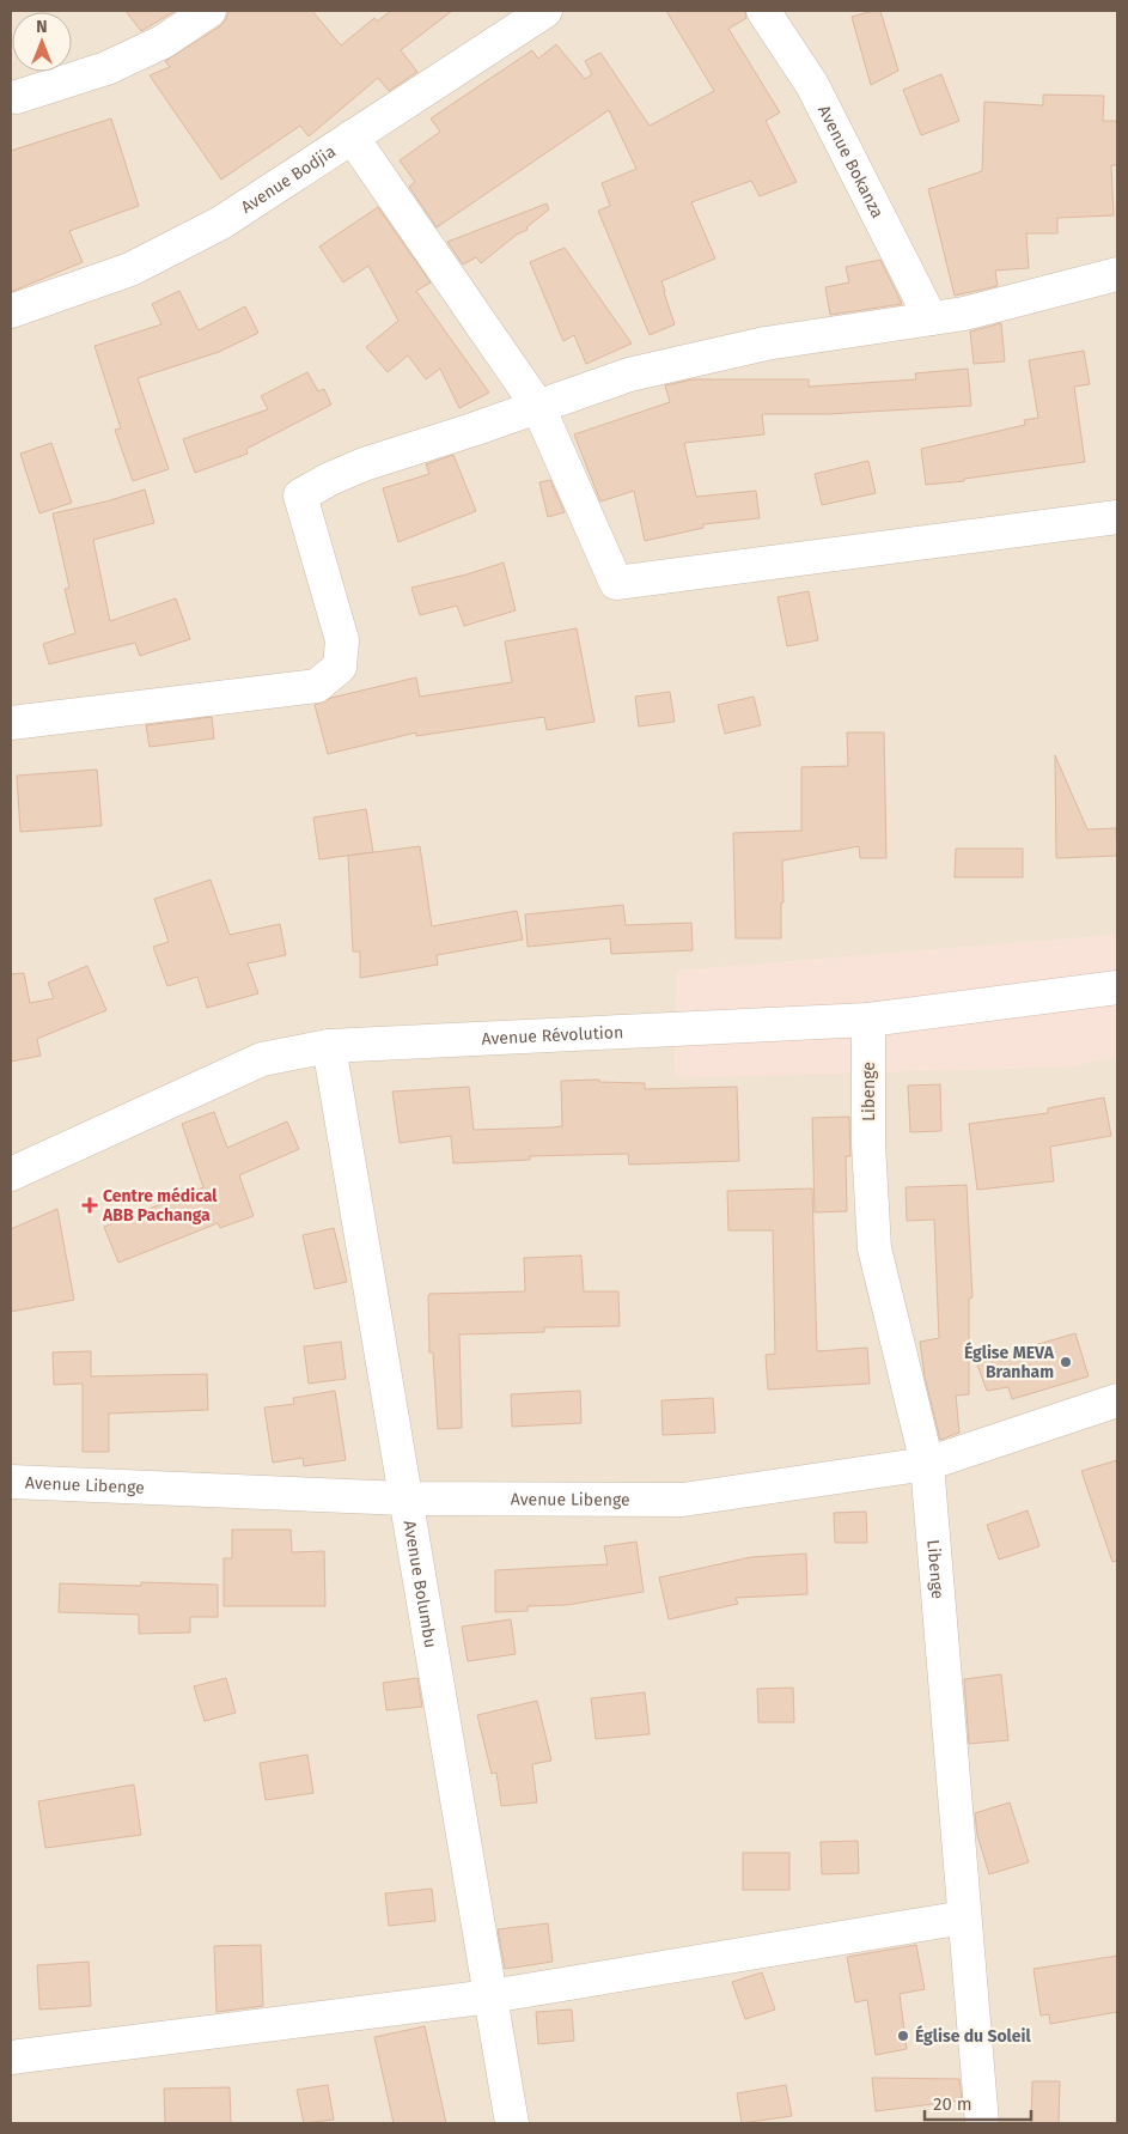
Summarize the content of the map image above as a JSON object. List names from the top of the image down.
{
  "streets": {
    "street": [
      "Avenue Bokanza",
      "Avenue Bodjia",
      "Avenue Révolution",
      "Libenge",
      "Avenue Libenge",
      "Avenue Bolumbu"
    ]
  },
  "crossings": [
    ["Avenue Révolution", "Libenge"],
    ["Avenue Révolution", "Avenue Bolumbu"],
    ["Libenge", "Avenue Libenge"],
    ["Avenue Libenge", "Avenue Bolumbu"]
  ],
  "places": {
    "health": ["Centre médical ABB Pachanga"],
    "other": ["Église MEVA Branham", "Église du Soleil"]
  },
  "scale_bar": "20 m",
  "north": "top"
}
